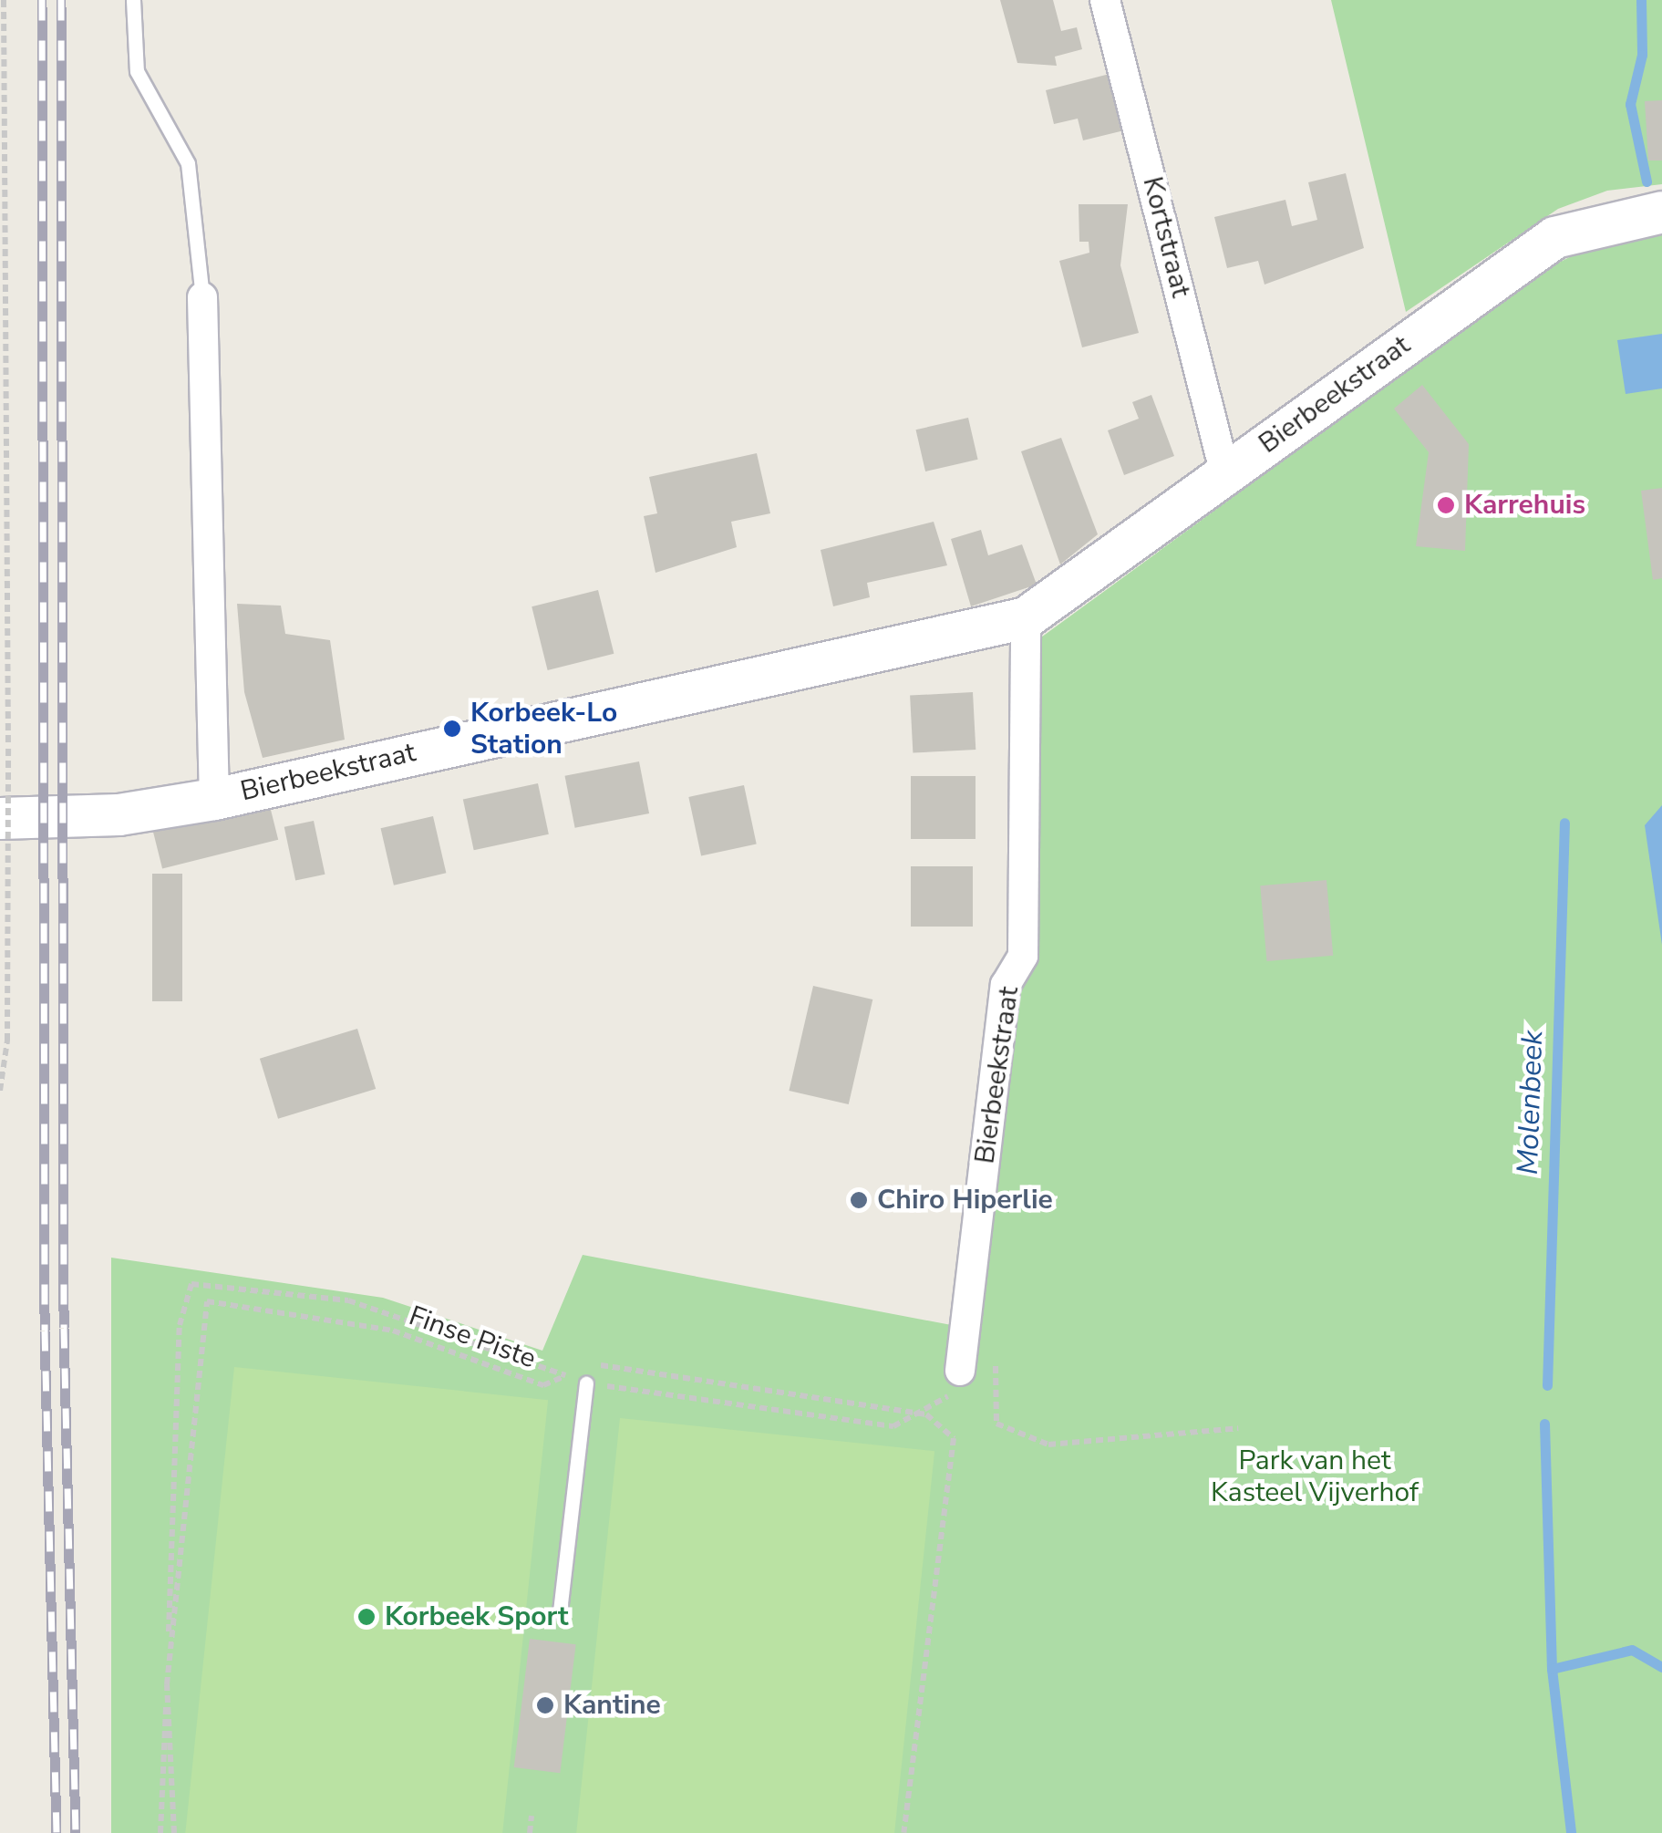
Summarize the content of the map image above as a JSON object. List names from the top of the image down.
{
  "streets": {
    "street": ["Kortstraat", "Bierbeekstraat"],
    "path": ["Finse Piste"]
  },
  "crossings": [
    ["Kortstraat", "Bierbeekstraat"]
  ],
  "water": ["Molenbeek"],
  "parks": ["Park van het Kasteel Vijverhof"],
  "places": [
    "Karrehuis",
    "Korbeek-Lo Station",
    "Chiro Hiperlie",
    "Korbeek Sport",
    "Kantine"
  ]
}
